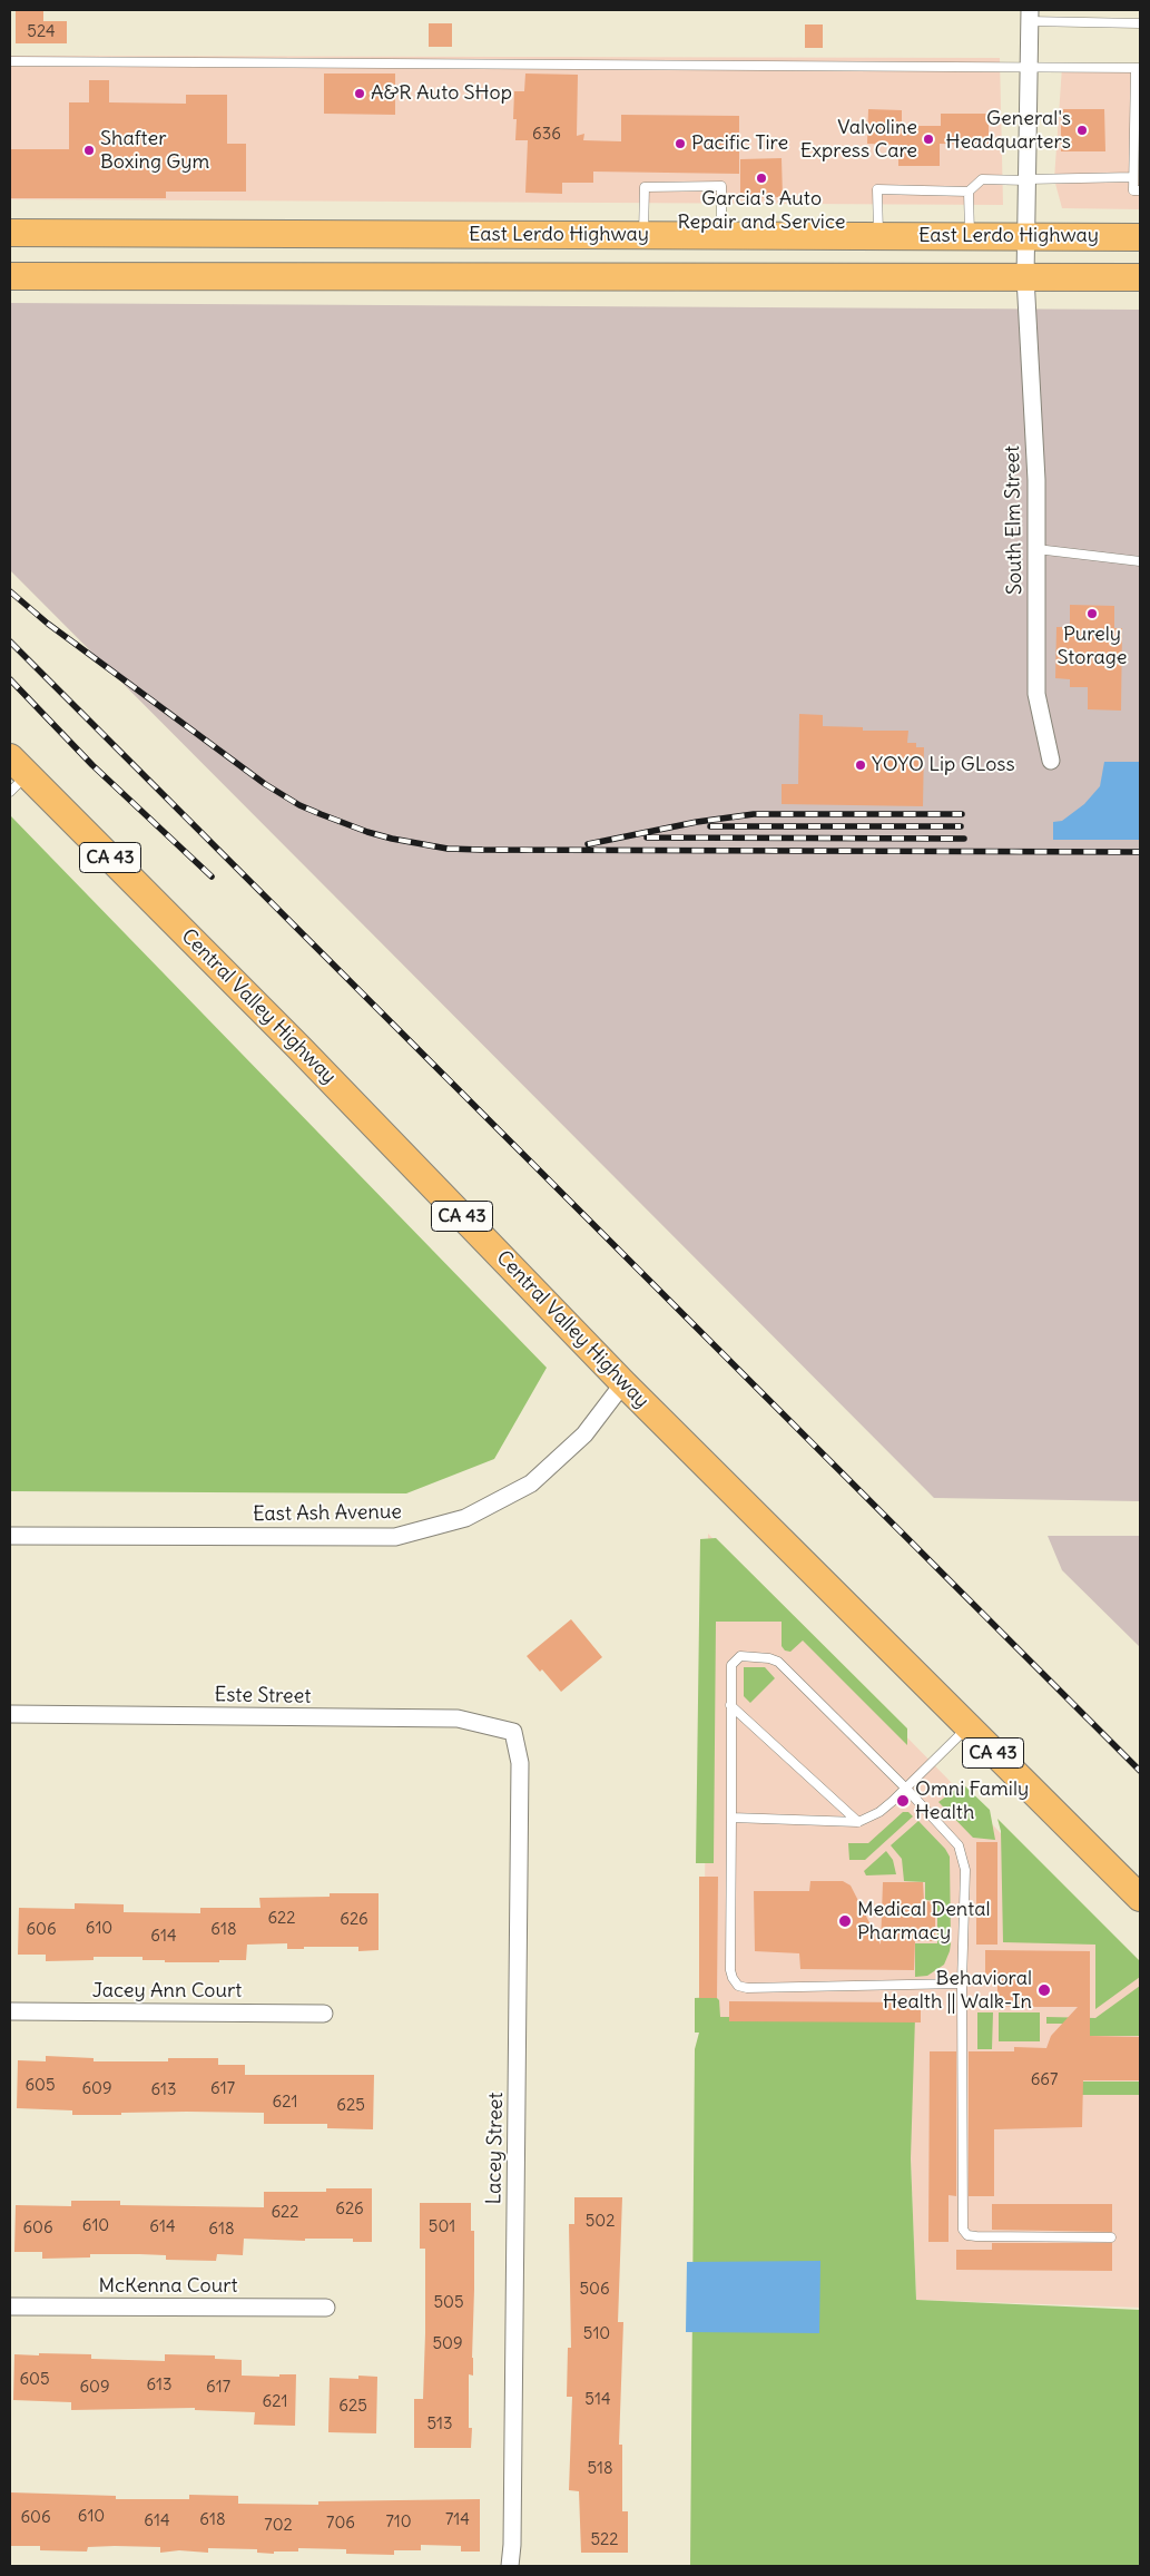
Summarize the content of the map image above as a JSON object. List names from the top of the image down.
{
  "streets": {
    "main road": ["East Lerdo Highway", "CA 43", "Central Valley Highway"],
    "street": [
      "South Elm Street",
      "East Ash Avenue",
      "Este Street",
      "Jacey Ann Court",
      "Lacey Street",
      "McKenna Court"
    ]
  },
  "crossings": [
    ["East Lerdo Highway", "South Elm Street"],
    ["Central Valley Highway", "East Ash Avenue"],
    ["Este Street", "Lacey Street"]
  ],
  "places": [
    "A&R Auto SHop",
    "General's Headquarters",
    "Valvoline Express Care",
    "Pacific Tire",
    "Shafter Boxing Gym",
    "Garcia's Auto Repair and Service",
    "Purely Storage",
    "YOYO Lip GLoss",
    "Omni Family Health",
    "Medical Dental Pharmacy",
    "Behavioral Health || Walk-In"
  ],
  "house_numbers": [
    "524",
    "636",
    "622",
    "626",
    "610",
    "606",
    "618",
    "614",
    "667",
    "605",
    "609",
    "617",
    "613",
    "621",
    "625",
    "626",
    "622",
    "502",
    "610",
    "614",
    "501",
    "606",
    "618",
    "506",
    "505",
    "510",
    "509",
    "605",
    "613",
    "609",
    "617",
    "514",
    "621",
    "625",
    "513",
    "518",
    "610",
    "606",
    "618",
    "714",
    "614",
    "710",
    "706",
    "702",
    "522"
  ]
}
